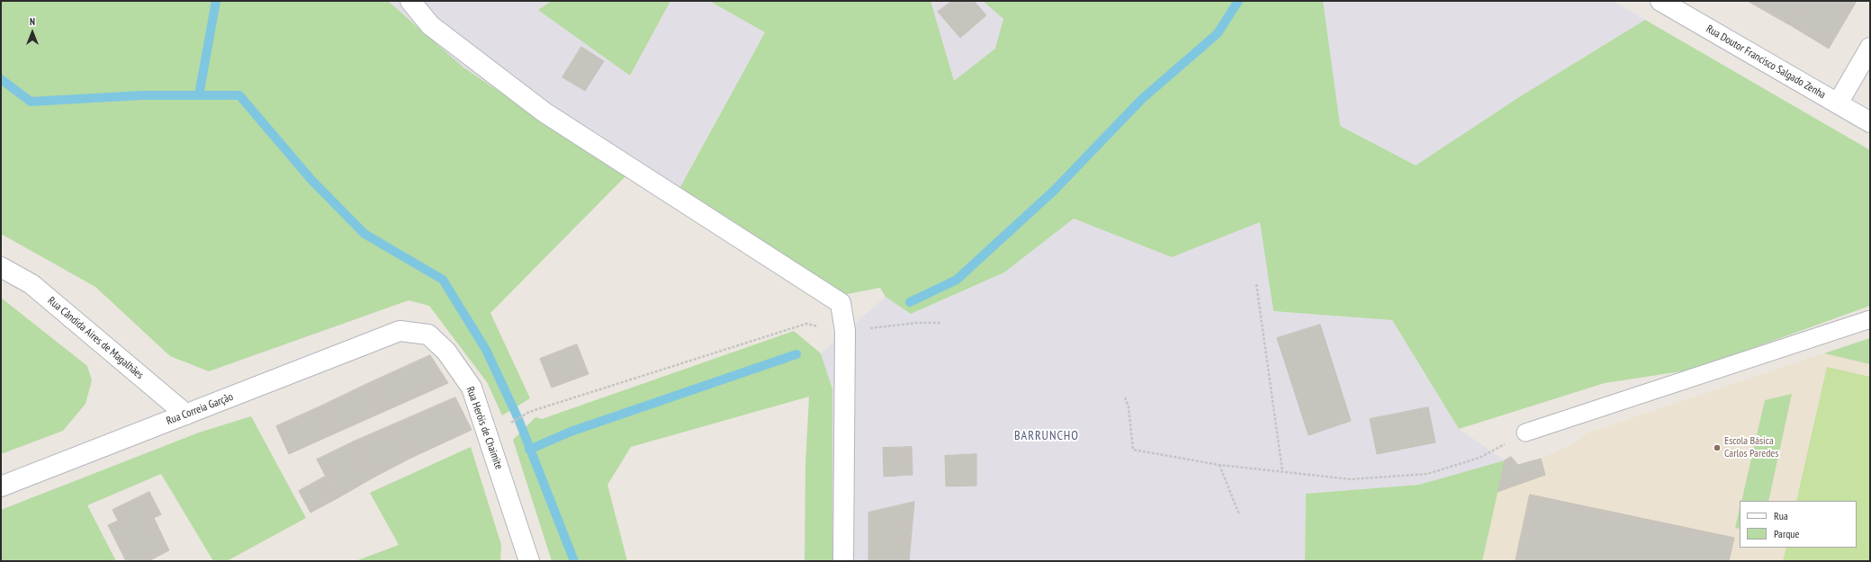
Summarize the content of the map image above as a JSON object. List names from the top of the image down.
{
  "streets": {
    "street": [
      "Rua Doutor Francisco Salgado Zenha",
      "Rua Cândida Aires de Magalhães",
      "Rua Correia Garção",
      "Rua Heróis de Chaimite"
    ]
  },
  "crossings": [
    ["Rua Cândida Aires de Magalhães", "Rua Correia Garção"],
    ["Rua Correia Garção", "Rua Heróis de Chaimite"]
  ],
  "districts": ["BARRUNCHO"],
  "places": ["Escola Básica Carlos Paredes"],
  "legend": ["Rua", "Parque"],
  "north": "top"
}
